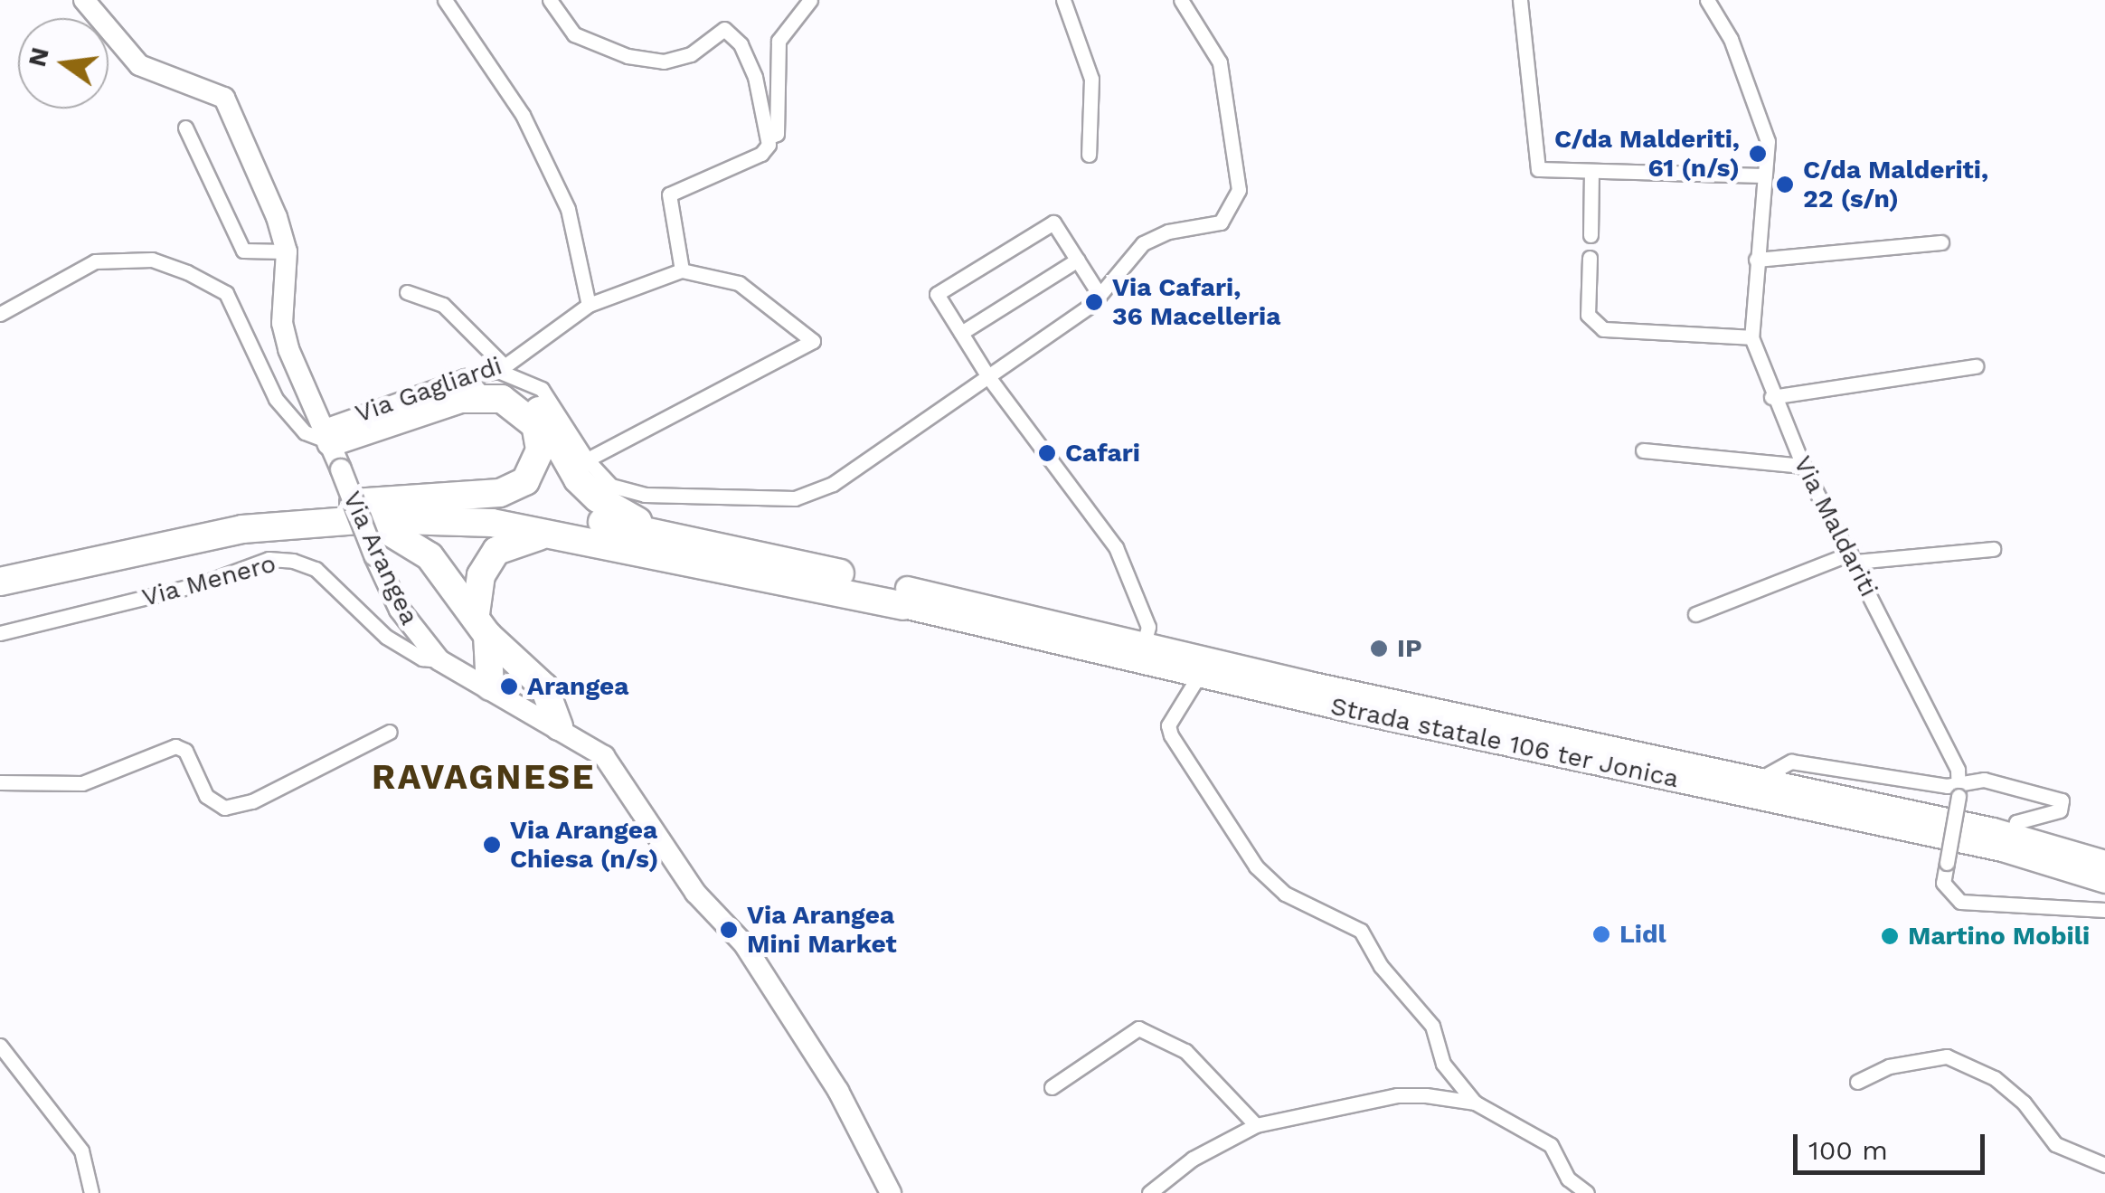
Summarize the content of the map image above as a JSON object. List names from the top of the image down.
{
  "streets": {
    "main road": ["Strada statale 106 ter Jonica"],
    "street": [
      "Via Gagliardi",
      "Via Maldariti",
      "Via Arangea",
      "Via Menero"
    ]
  },
  "crossings": [
    ["Via Gagliardi", "Via Arangea"],
    ["Via Arangea", "Via Menero"]
  ],
  "districts": ["RAVAGNESE"],
  "places": [
    "C/da Malderiti, 61 (n/s)",
    "C/da Malderiti, 22 (s/n)",
    "Via Cafari, 36 Macelleria",
    "Cafari",
    "IP",
    "Arangea",
    "Via Arangea Chiesa (n/s)",
    "Via Arangea Mini Market",
    "Lidl",
    "Martino Mobili"
  ],
  "scale_bar": "100 m",
  "north": "left"
}
